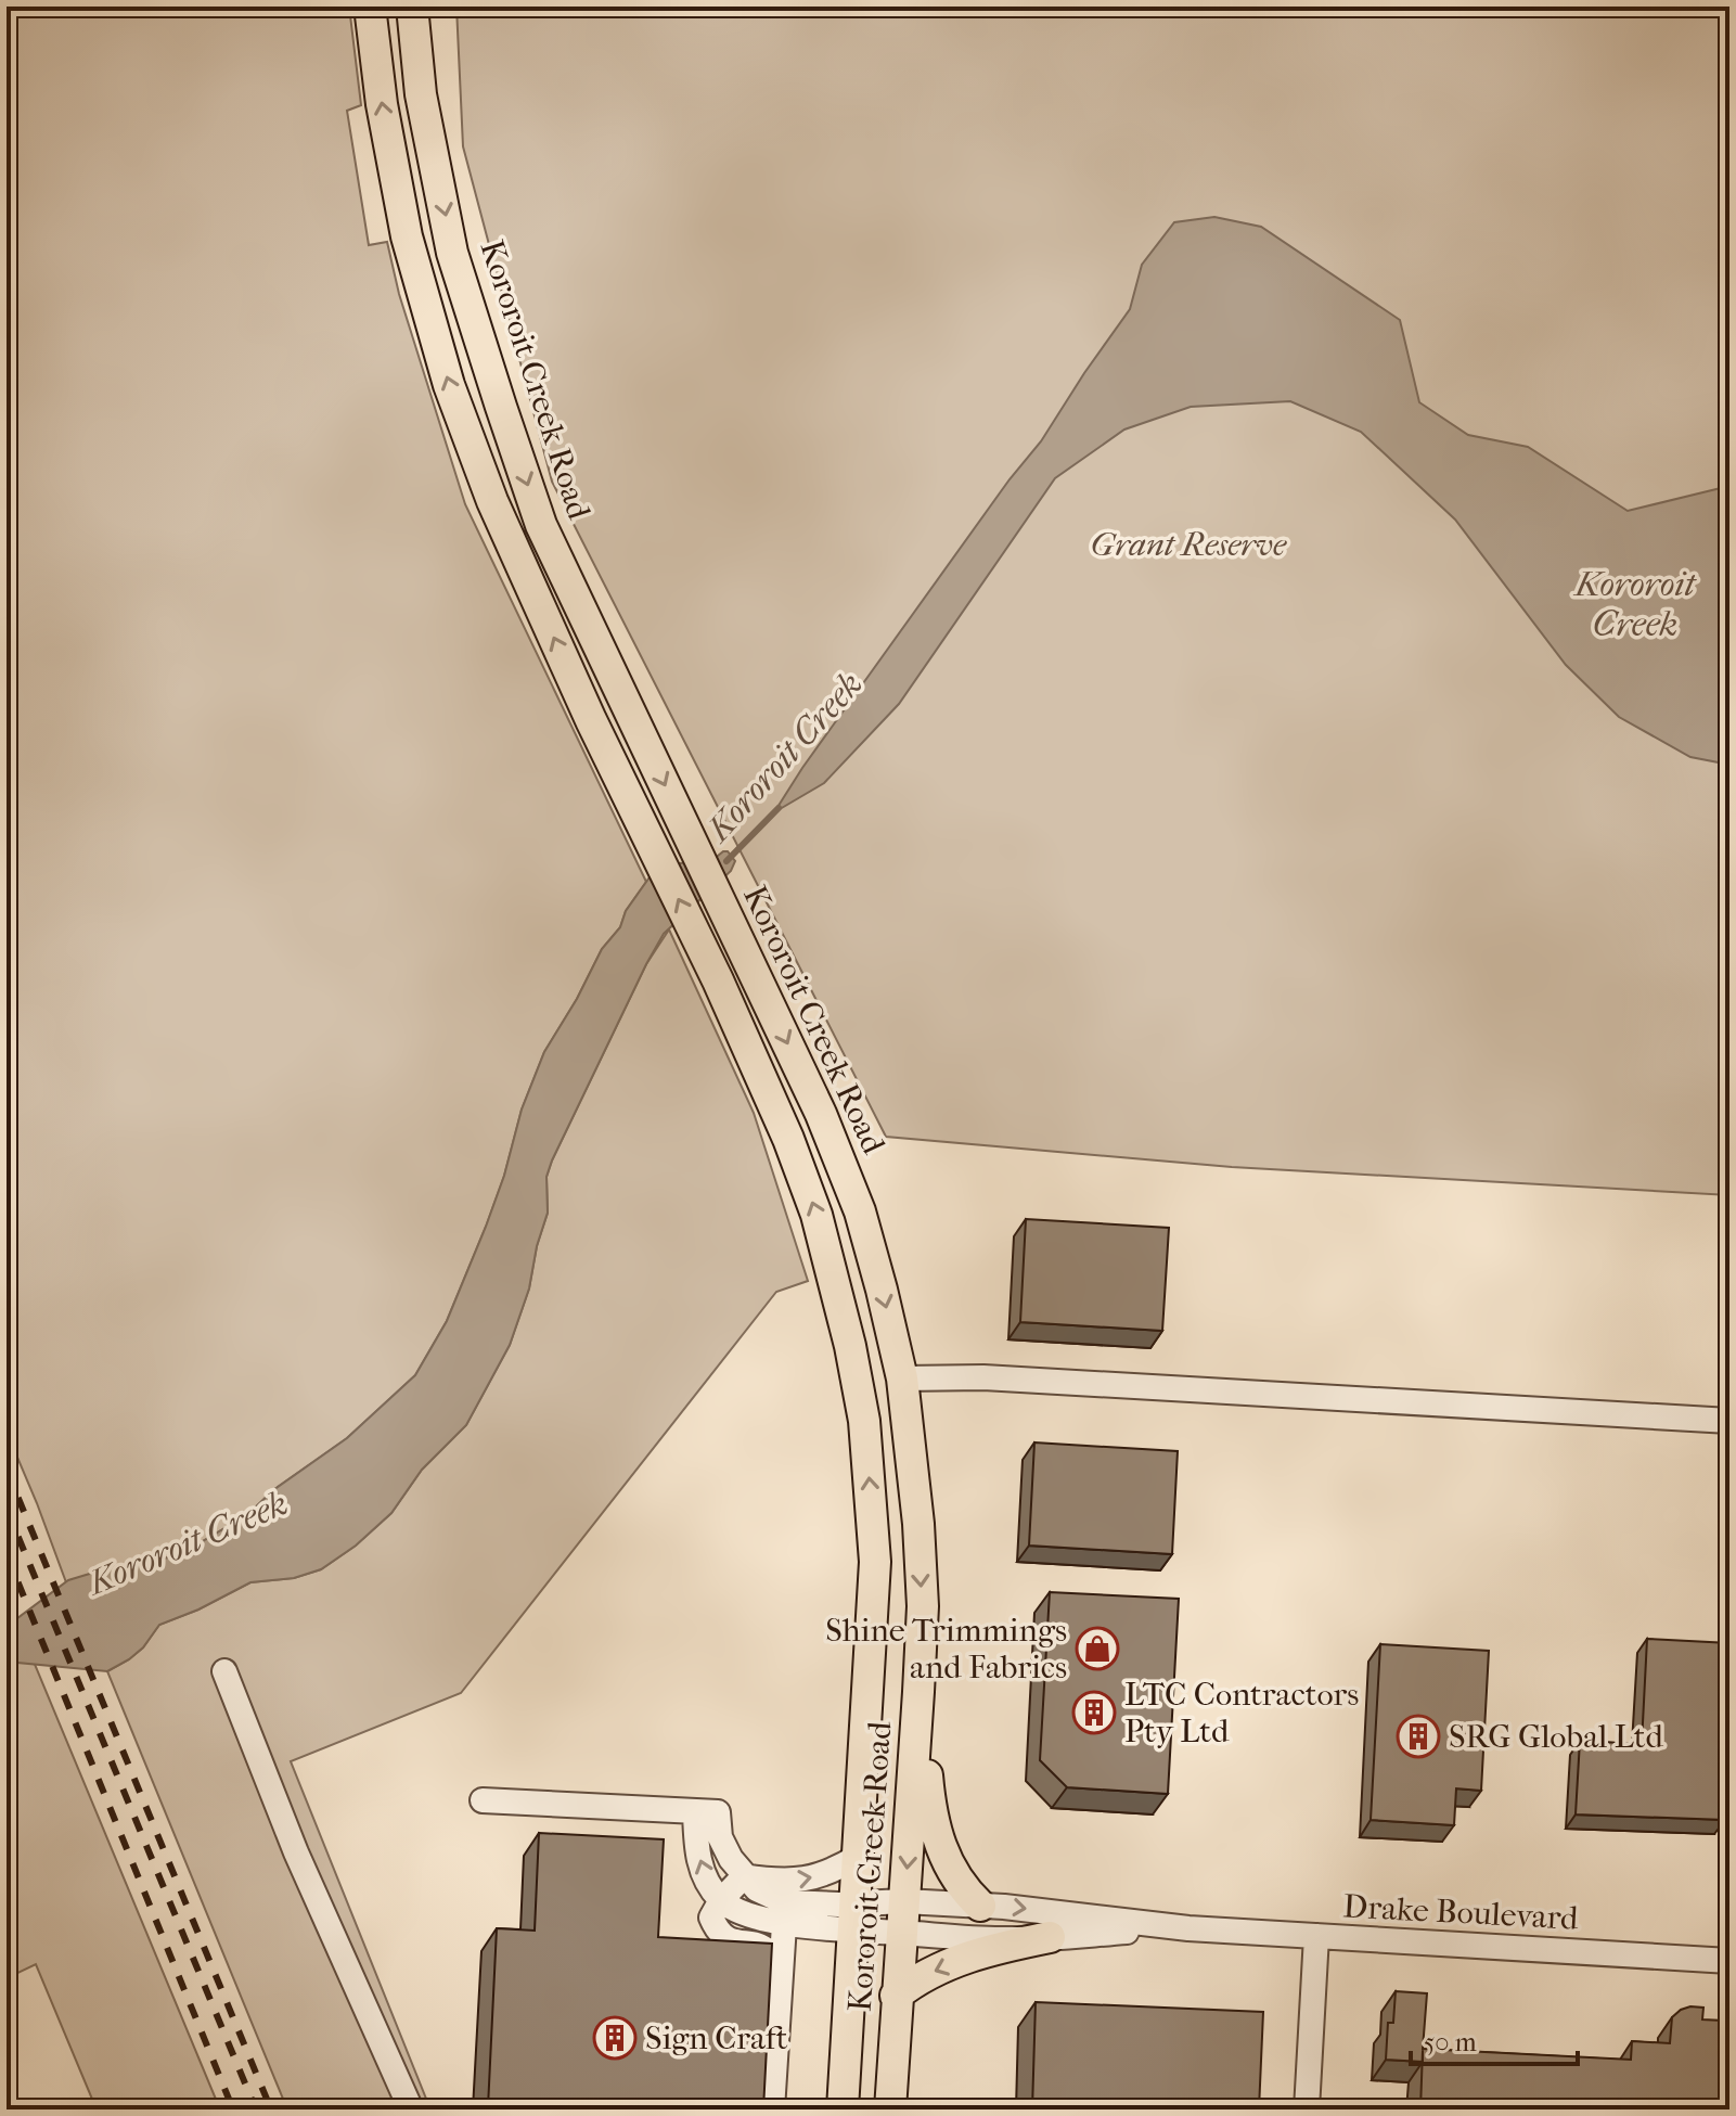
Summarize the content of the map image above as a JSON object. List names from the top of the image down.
{
  "streets": {
    "main road": ["Kororoit Creek Road"],
    "street": ["Drake Boulevard"]
  },
  "crossings": [
    ["Kororoit Creek Road", "Drake Boulevard"]
  ],
  "water": ["Kororoit Creek"],
  "parks": ["Grant Reserve"],
  "places": {
    "shop": ["Shine Trimmings and Fabrics"],
    "building": ["LTC Contractors Pty Ltd", "SRG Global Ltd", "Sign Craft"]
  },
  "scale_bar": "50 m"
}
